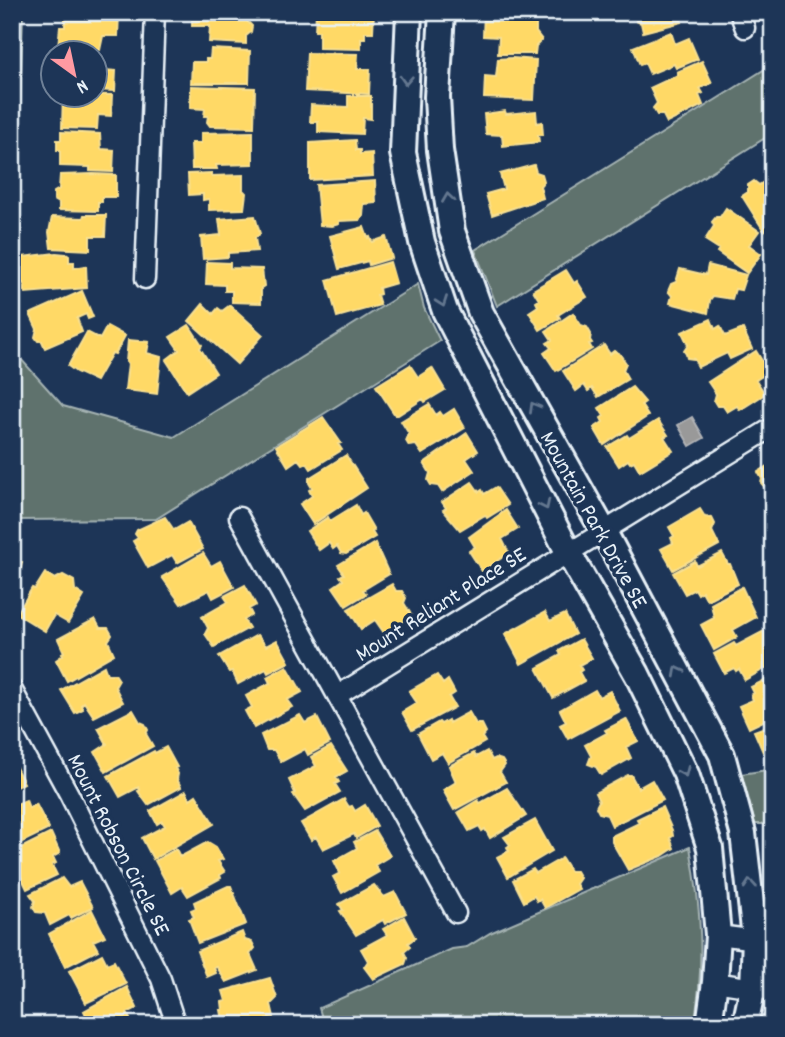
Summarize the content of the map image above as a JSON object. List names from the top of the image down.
{
  "streets": {
    "street": ["Mountain Park Drive SE", "Mount Reliant Place SE", "Mount Robson Circle SE"]
  },
  "crossings": [
    ["Mountain Park Drive SE", "Mount Reliant Place SE"]
  ],
  "north": "bottom right"
}
